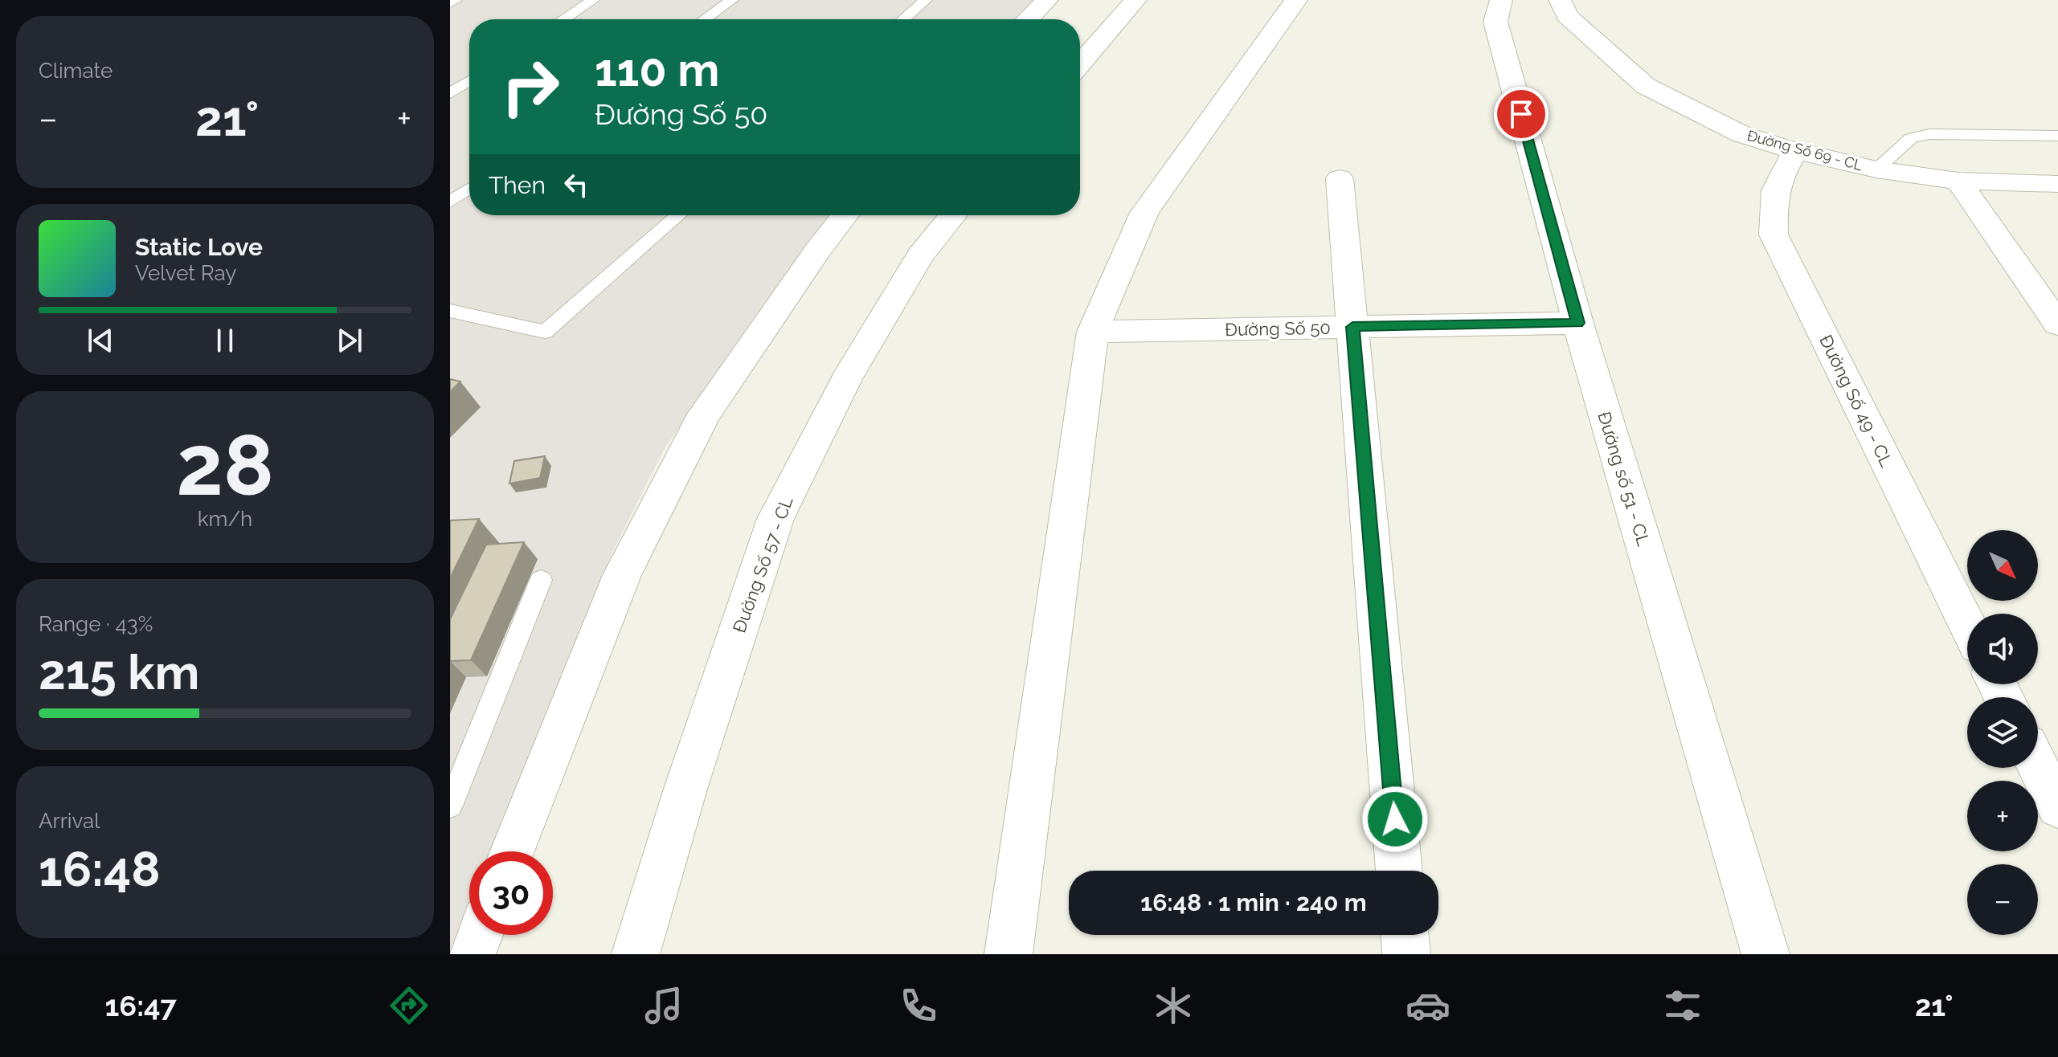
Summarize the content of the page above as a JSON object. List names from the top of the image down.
{
  "streets": {
    "street": [
      "Đường Số 69 - CL",
      "Đường Số 50",
      "Đường Số 49 - CL",
      "Đường số 51 - CL",
      "Đường Số 57 - CL"
    ]
  },
  "crossings": [
    ["Đường Số 69 - CL", "Đường Số 49 - CL"],
    ["Đường Số 50", "Đường số 51 - CL"]
  ],
  "north": "bottom right",
  "page": {
    "tile": [
      "Climate",
      ["28", "km/h"],
      ["Range · 43%", "215 km"],
      ["Arrival", "16:48"]
    ],
    "turn": ["110 m", "Đường Số 50"],
    "heat": ["−", "21°", "+"],
    "then": "Then",
    "song": ["Static Love", "Velvet Ray"],
    "map_buttons": ["+", "−"],
    "limit": "30",
    "trip": "16:48 · 1 min · 240 m",
    "tabs": ["16:47", "21°"]
  }
}
